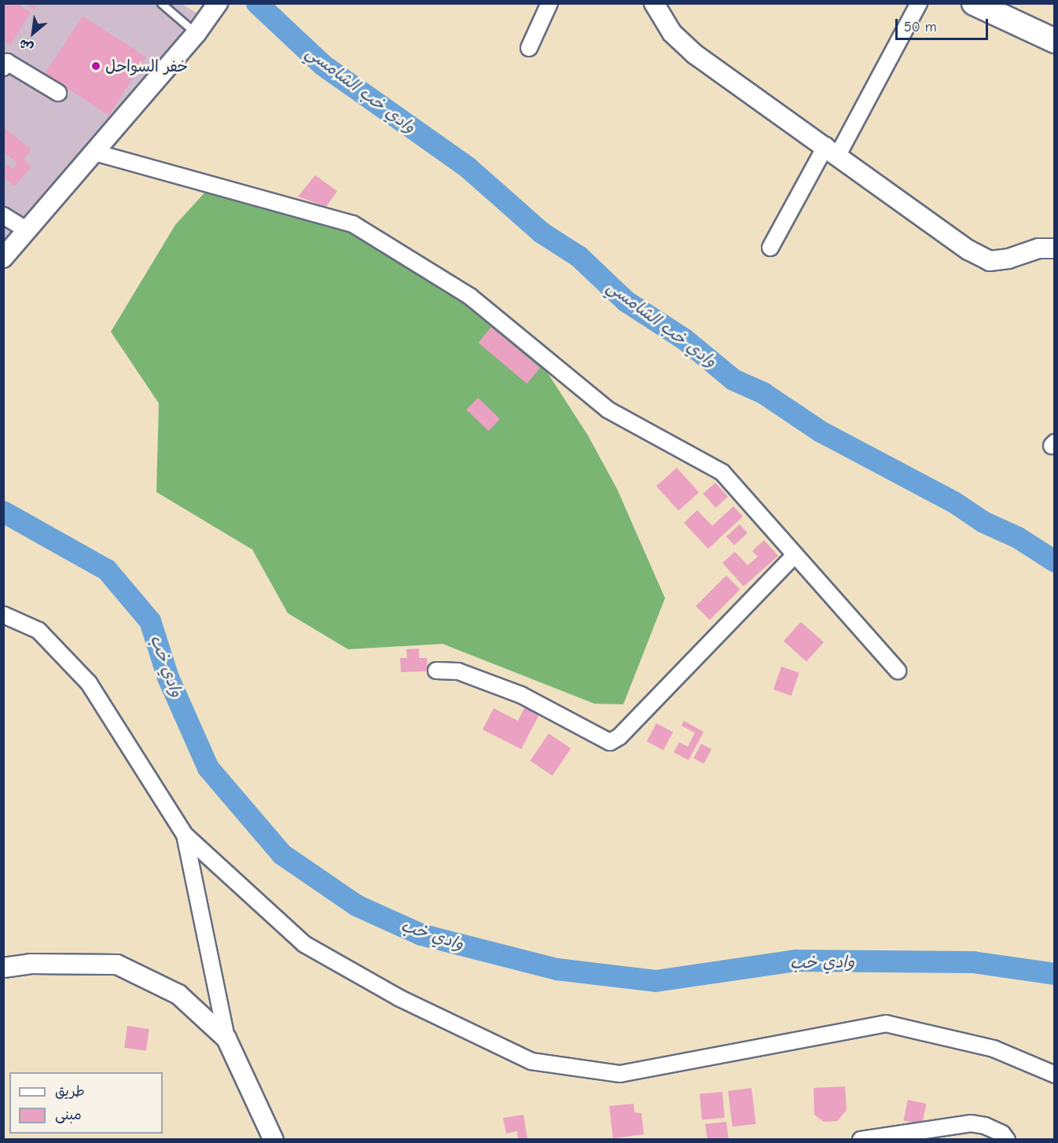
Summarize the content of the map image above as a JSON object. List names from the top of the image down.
{
  "water": ["وادي خب الشامسي", "وادي خب"],
  "places": ["خفر السواحل"],
  "legend": ["طريق", "مبنى"],
  "scale_bar": "50 m",
  "north": "bottom left"
}
